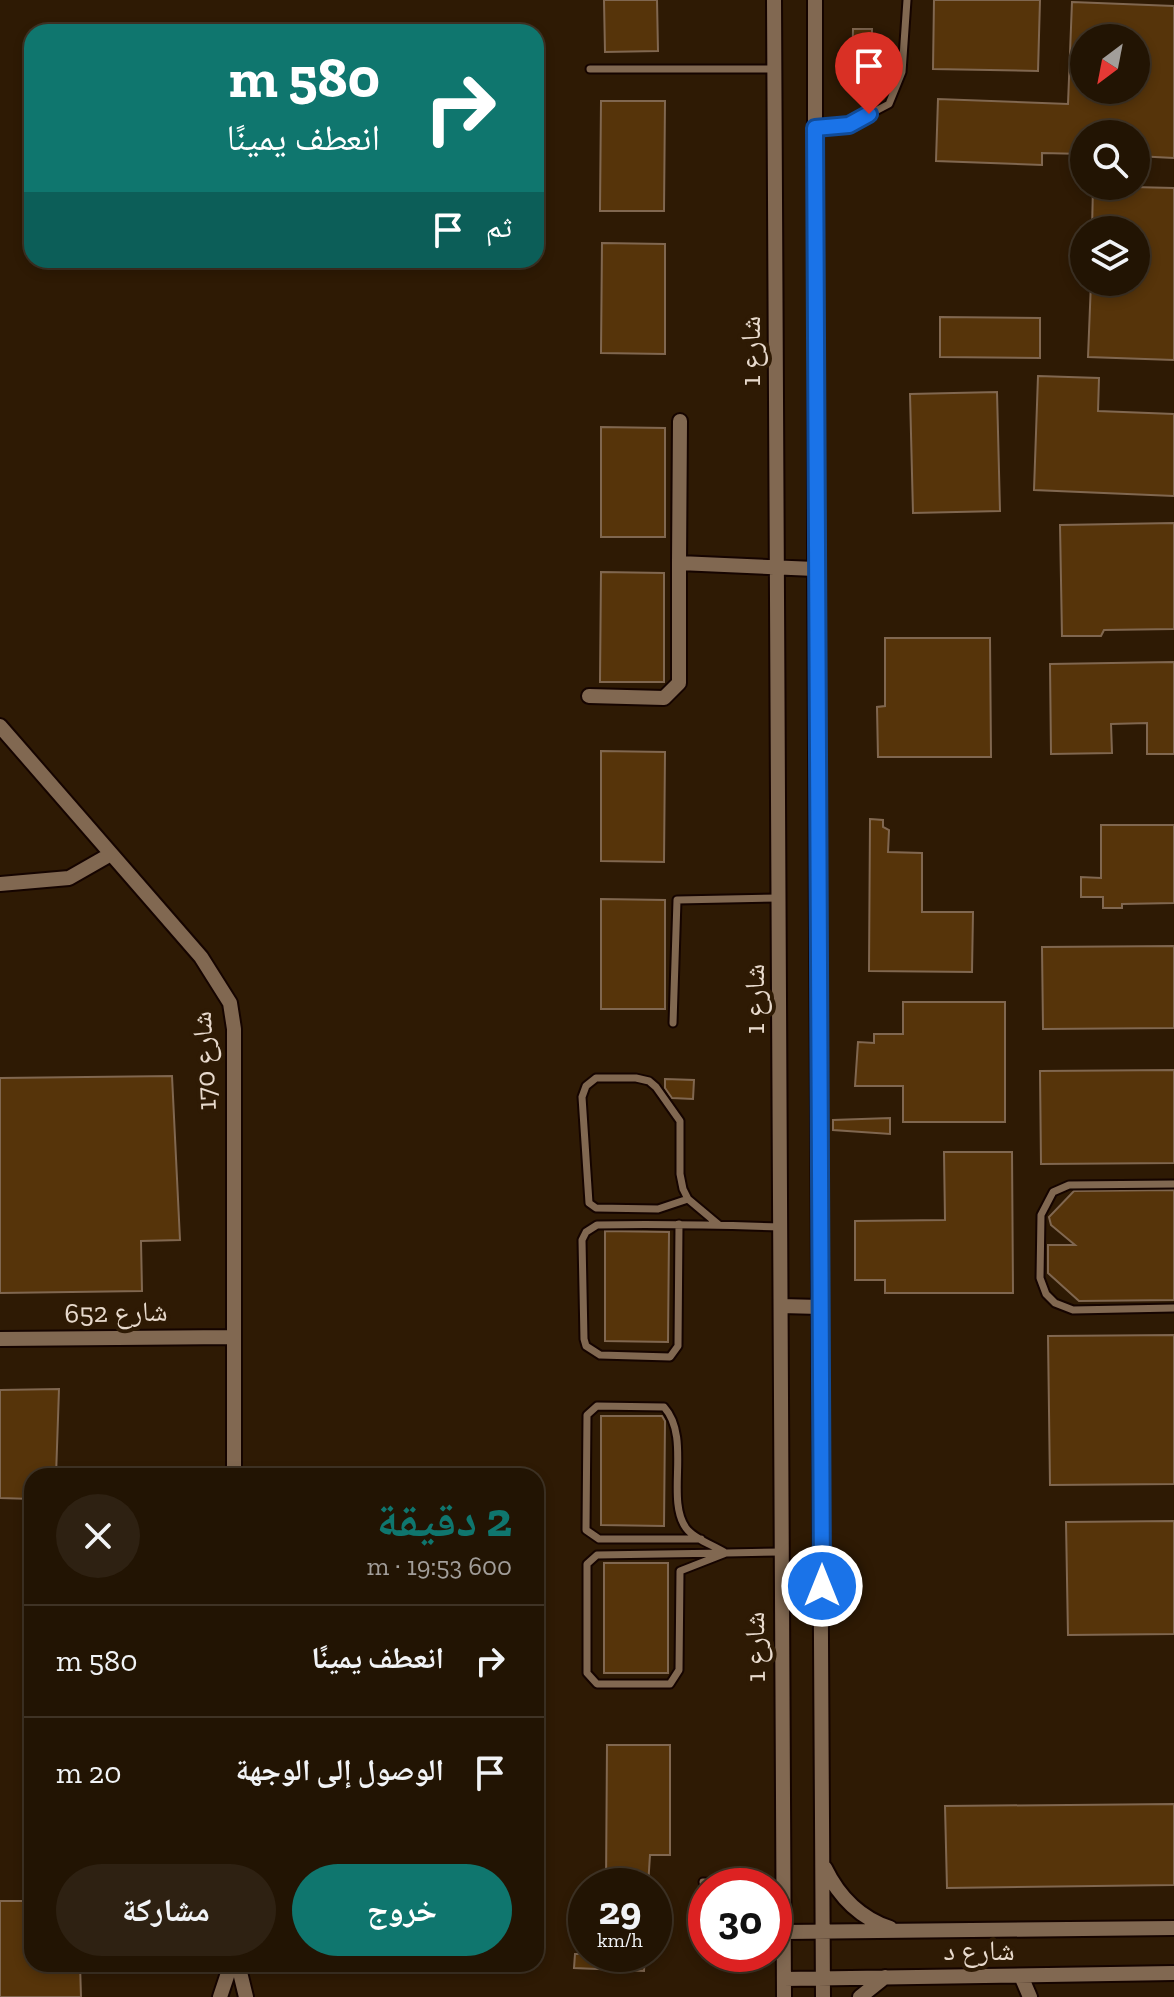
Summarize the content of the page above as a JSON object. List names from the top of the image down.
{
  "streets": {
    "street": [
      "شارع 1",
      "شارع 170",
      "شارع 652",
      "شارع د"
    ]
  },
  "crossings": [
    ["شارع 1", "شارع د"],
    ["شارع 170", "شارع 652"]
  ],
  "north": "bottom left",
  "page": {
    "turn": ["580 m", "انعطف يمينًا"],
    "then": "ثم",
    "heading": ["2 دقيقة", "600 m · 19:53"],
    "list": [
      {
        "name": "انعطف يمينًا",
        "value": "580 m"
      },
      {
        "name": "الوصول إلى الوجهة",
        "value": "20 m"
      }
    ],
    "buttons": ["خروج", "مشاركة"],
    "speed": "29 km/h",
    "limit": "30"
  }
}
